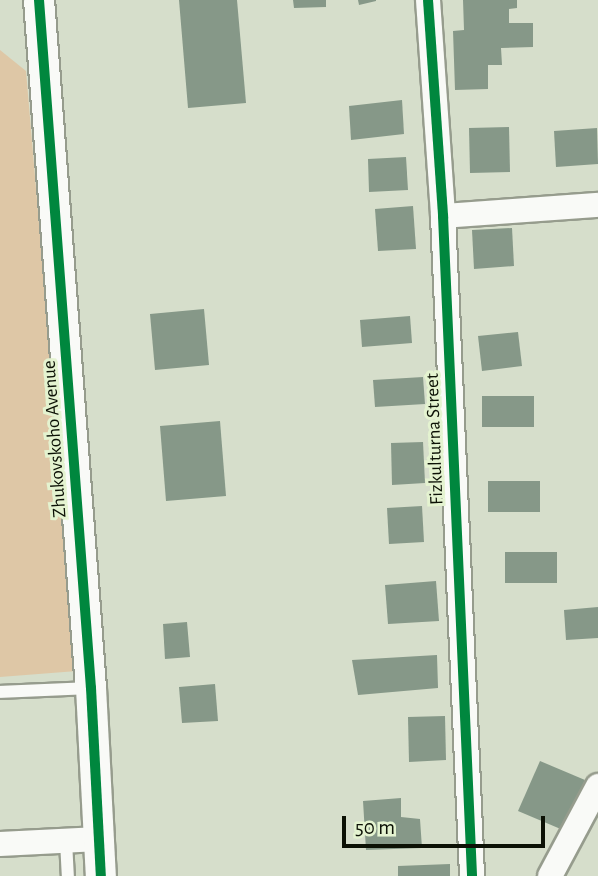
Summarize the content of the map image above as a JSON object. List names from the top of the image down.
{
  "streets": {
    "street": ["Zhukovskoho Avenue", "Fizkulturna Street"]
  },
  "scale_bar": "50 m"
}
